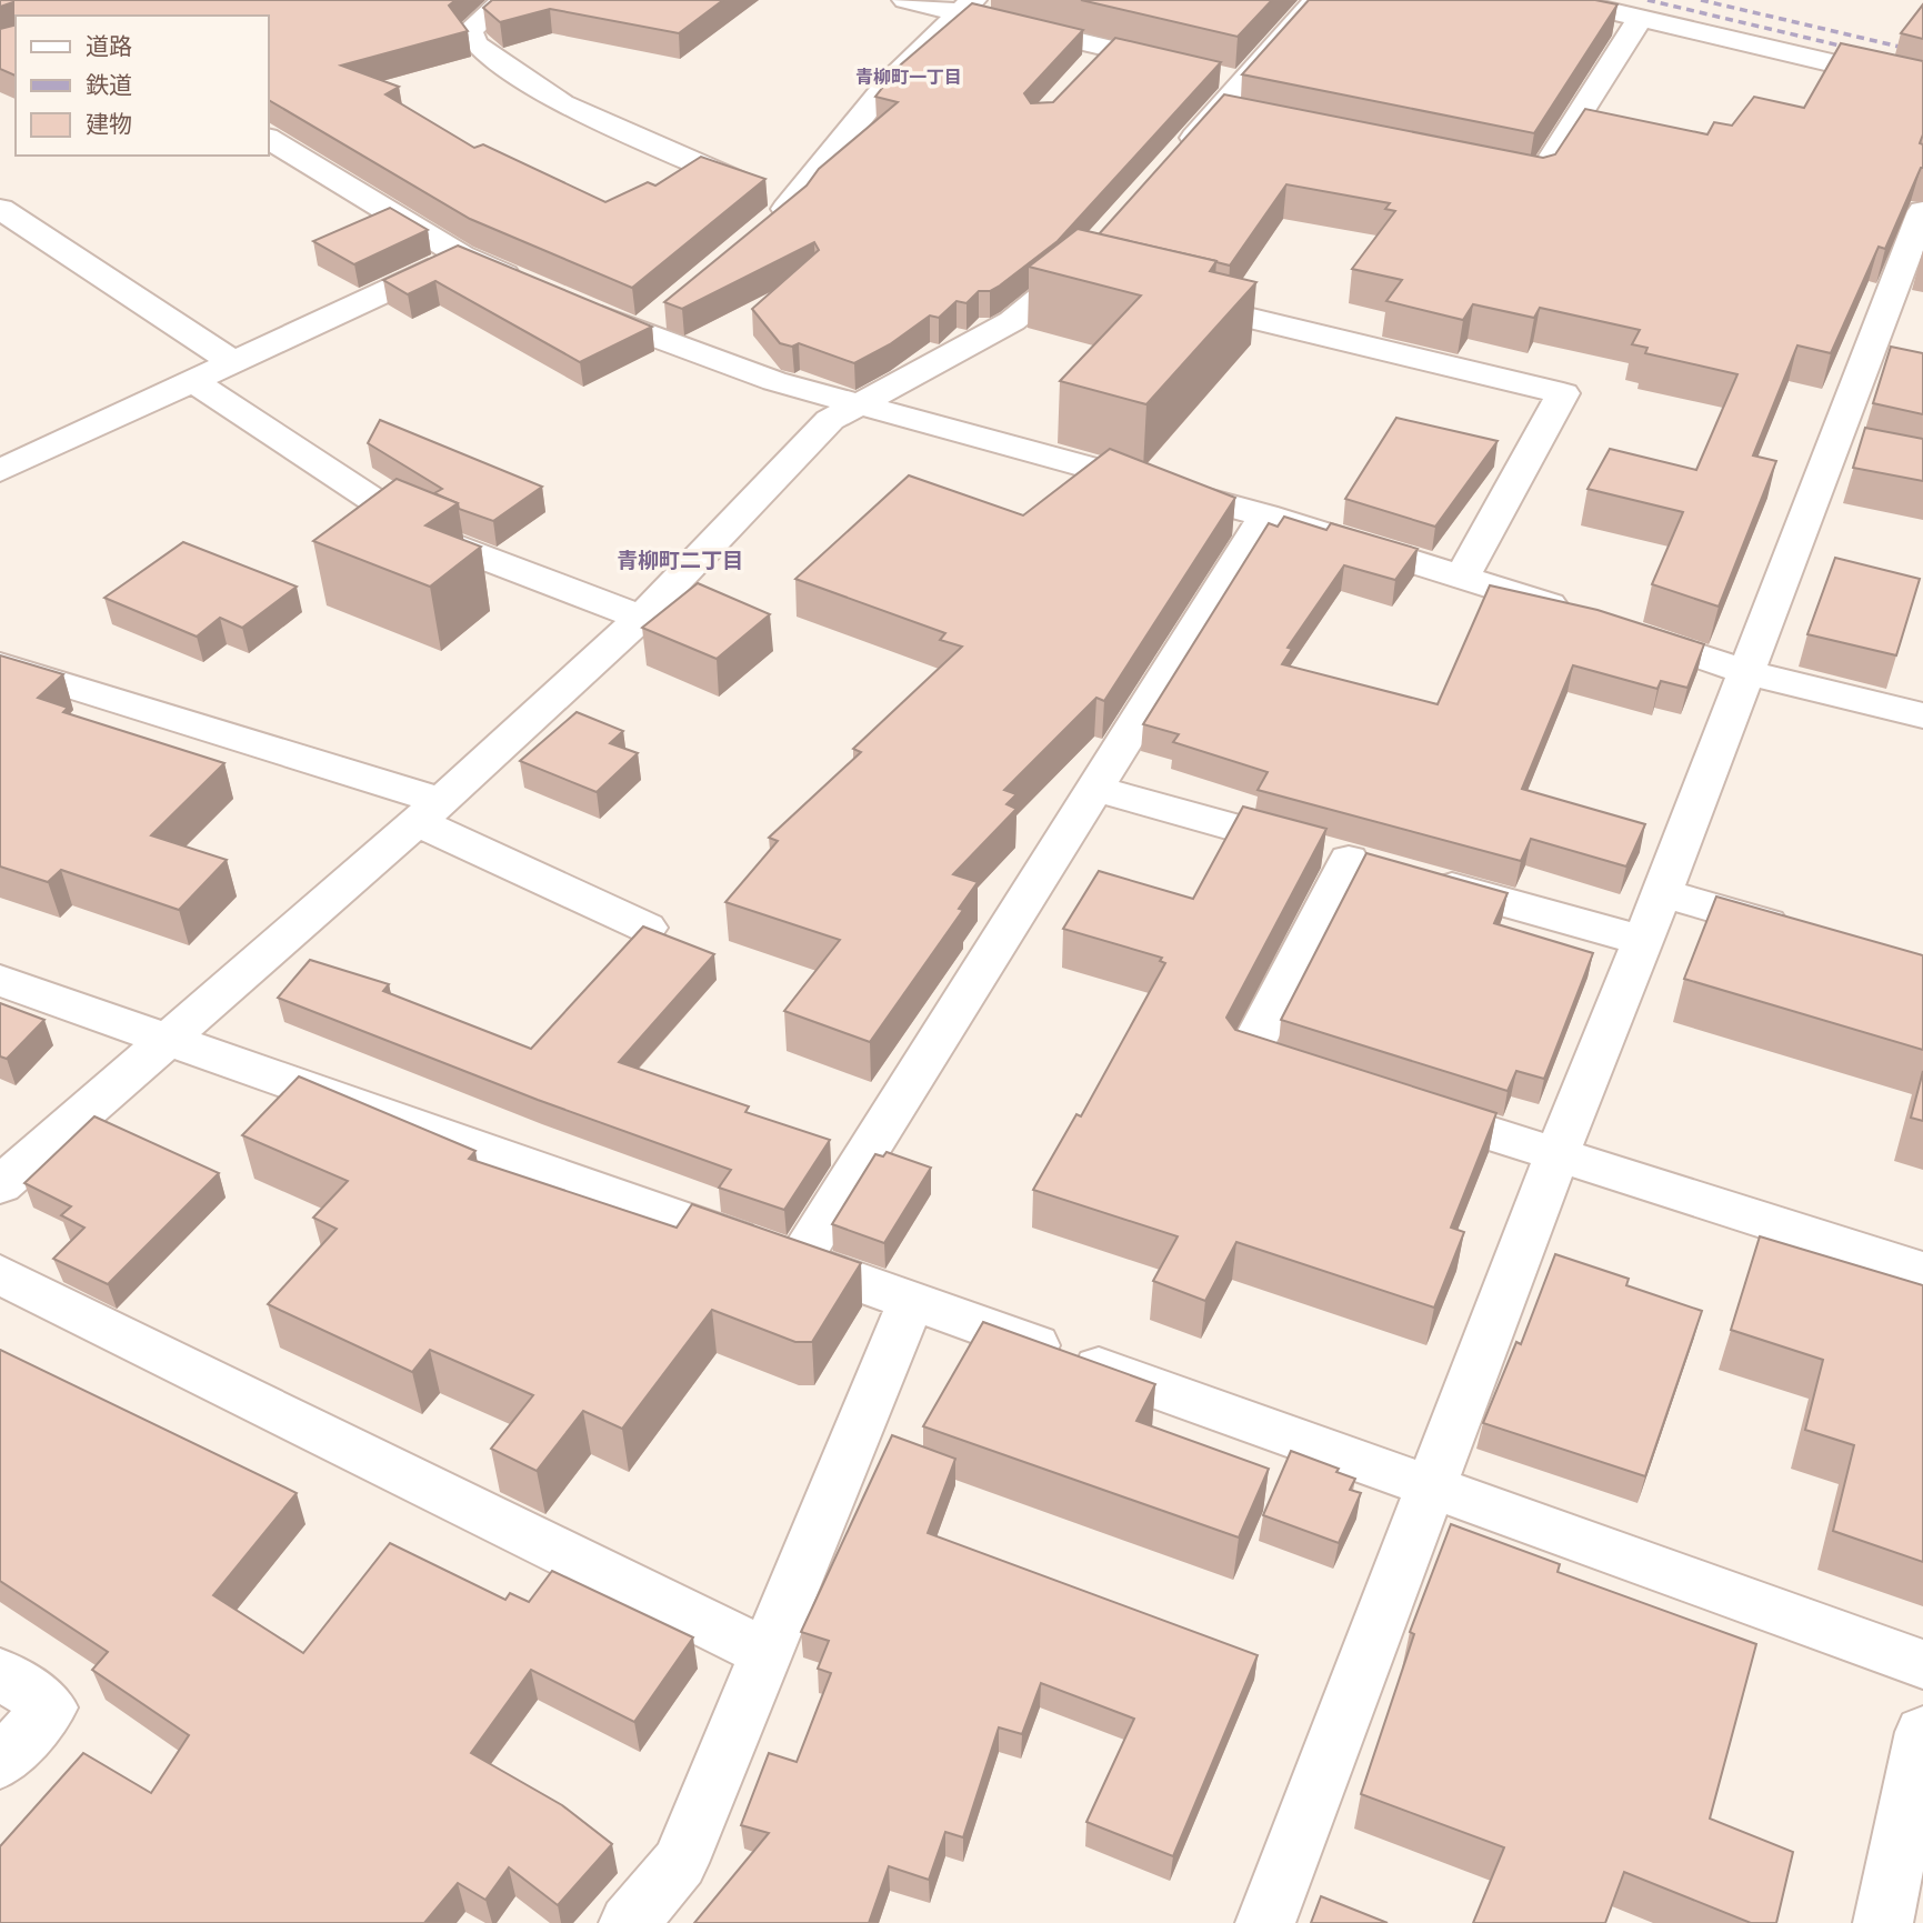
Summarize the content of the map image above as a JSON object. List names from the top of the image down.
{
  "districts": ["青柳町一丁目", "青柳町二丁目"],
  "legend": ["道路", "鉄道", "建物"]
}
